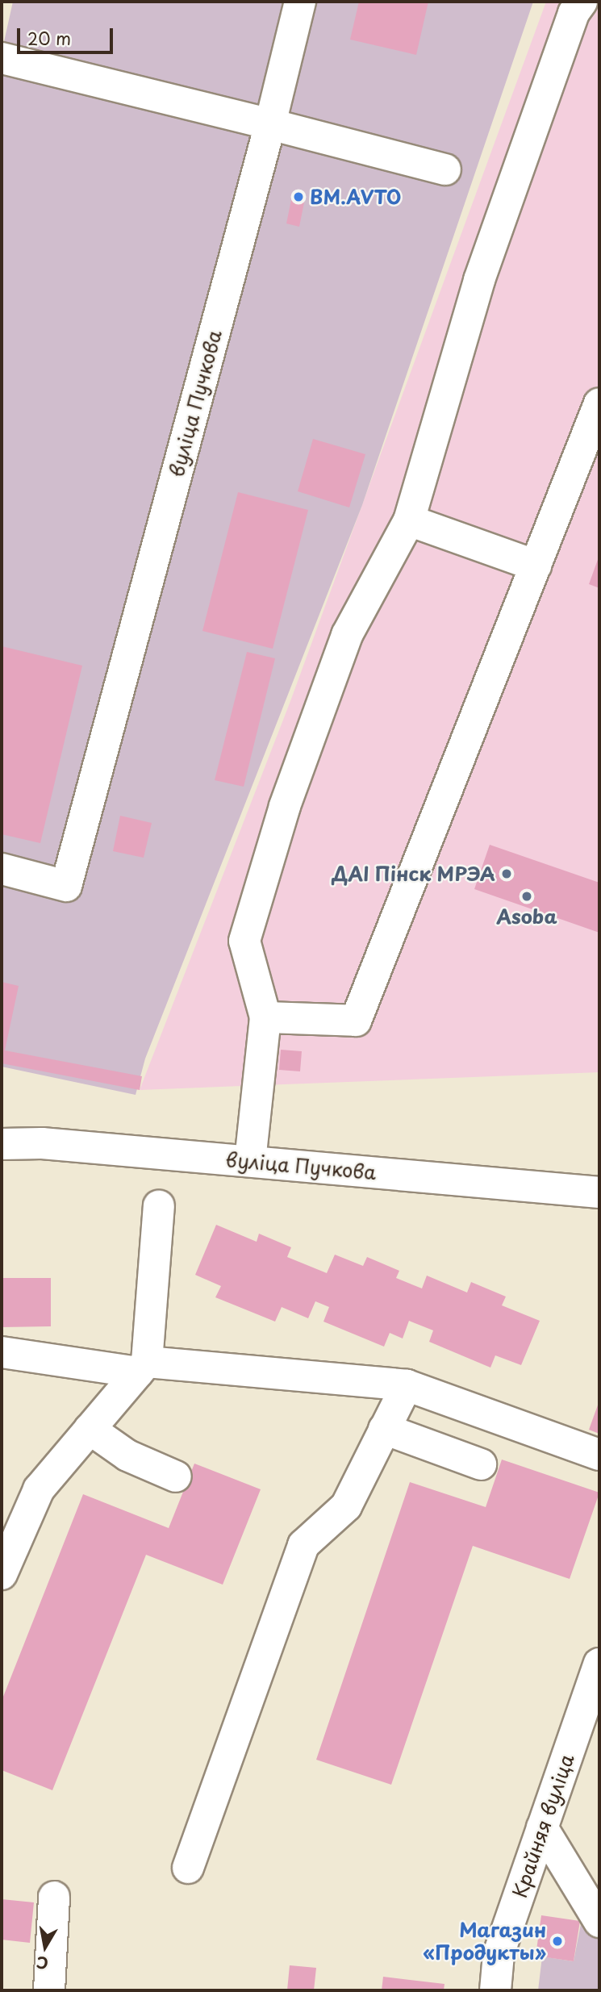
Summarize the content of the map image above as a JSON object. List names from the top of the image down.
{
  "streets": {
    "street": ["вуліца Пучкова", "Крайняя вуліца"]
  },
  "places": [
    "BM.AVTO",
    "ДАІ Пінск МРЭА",
    "Asoba",
    "Магазин «Продукты»"
  ],
  "scale_bar": "20 m",
  "north": "bottom"
}
